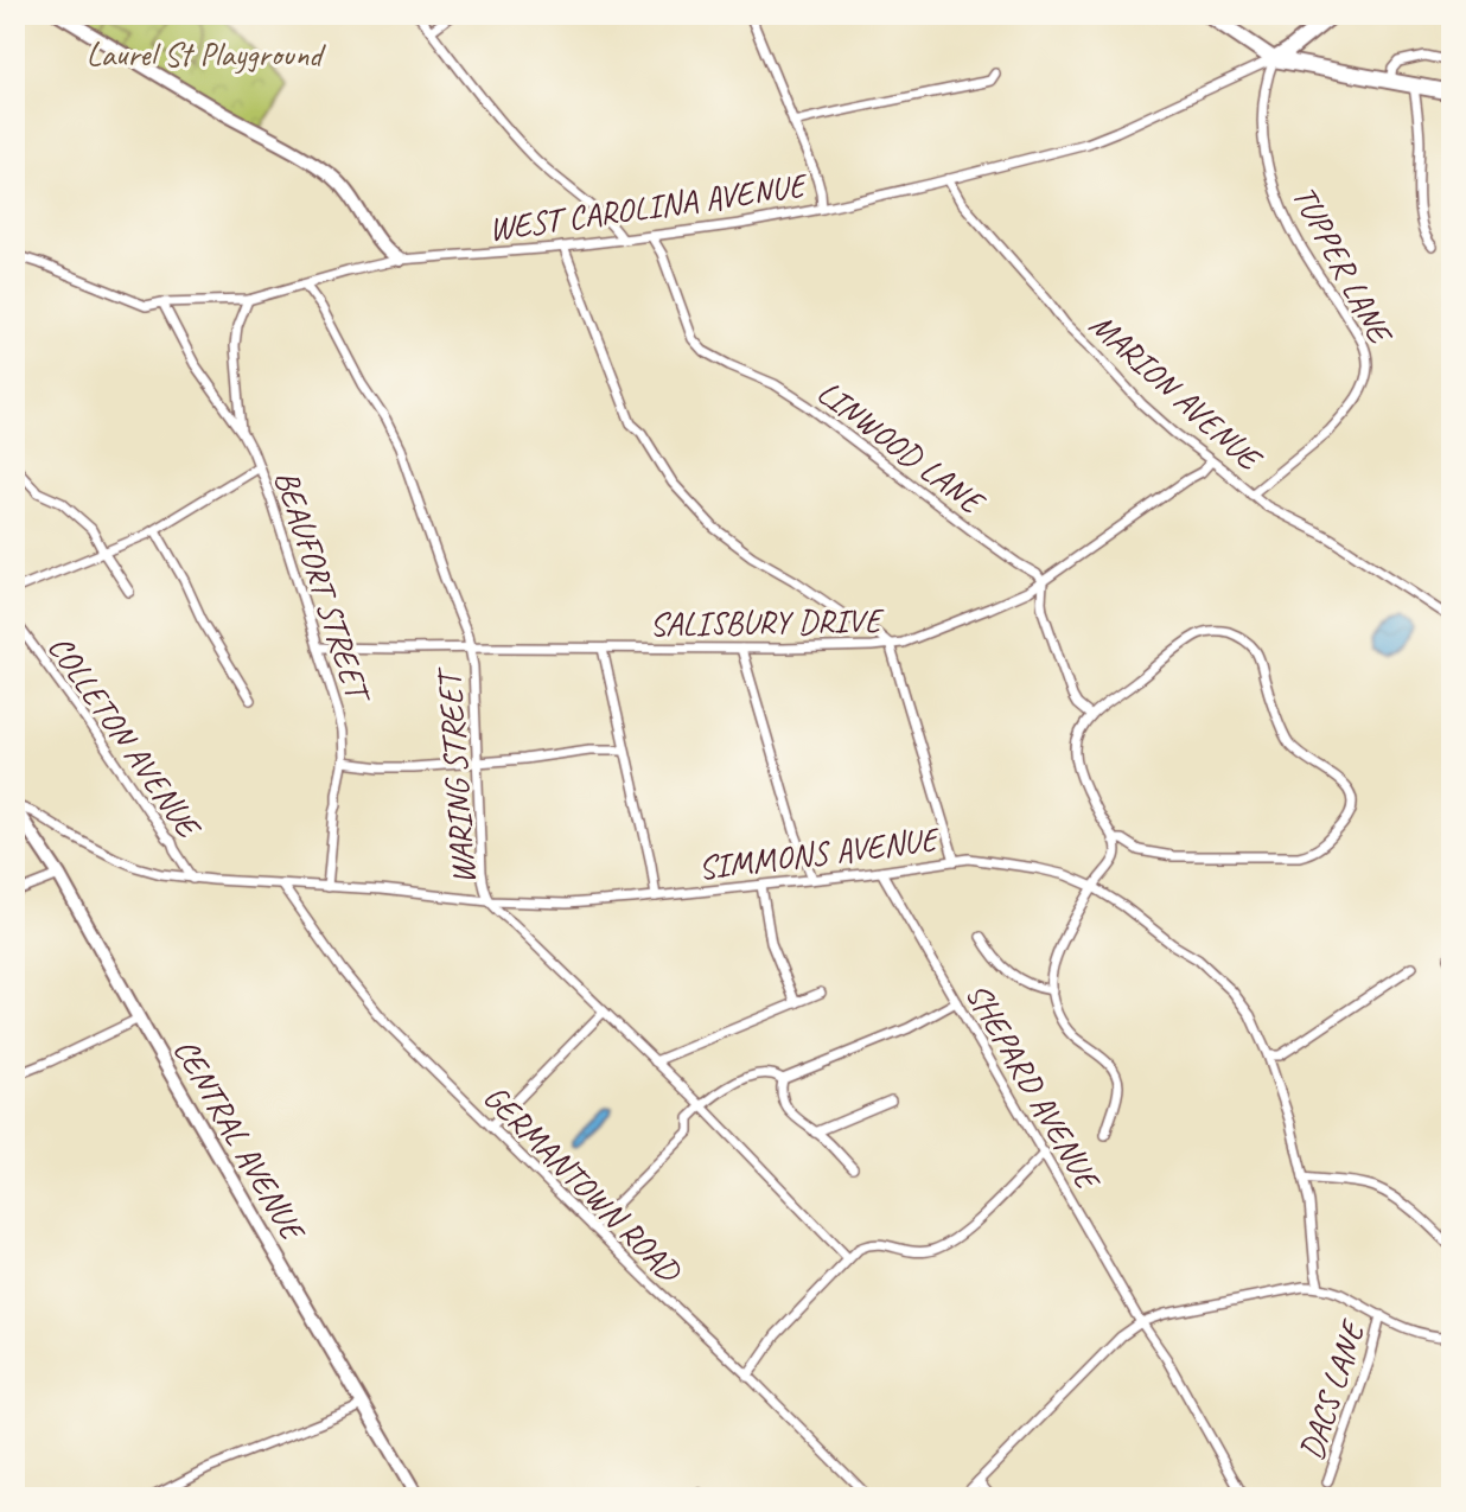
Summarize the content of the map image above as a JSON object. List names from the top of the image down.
{
  "streets": {
    "street": [
      "WEST CAROLINA AVENUE",
      "TUPPER LANE",
      "MARION AVENUE",
      "LINWOOD LANE",
      "BEAUFORT STREET",
      "SALISBURY DRIVE",
      "COLLETON AVENUE",
      "WARING STREET",
      "SIMMONS AVENUE",
      "SHEPARD AVENUE",
      "CENTRAL AVENUE",
      "GERMANTOWN ROAD",
      "DACS LANE"
    ]
  },
  "crossings": [
    ["WEST CAROLINA AVENUE", "TUPPER LANE"],
    ["WEST CAROLINA AVENUE", "MARION AVENUE"],
    ["WEST CAROLINA AVENUE", "LINWOOD LANE"],
    ["WEST CAROLINA AVENUE", "BEAUFORT STREET"],
    ["WEST CAROLINA AVENUE", "WARING STREET"],
    ["TUPPER LANE", "MARION AVENUE"],
    ["MARION AVENUE", "SALISBURY DRIVE"],
    ["LINWOOD LANE", "SALISBURY DRIVE"],
    ["BEAUFORT STREET", "SALISBURY DRIVE"],
    ["BEAUFORT STREET", "SIMMONS AVENUE"],
    ["SALISBURY DRIVE", "WARING STREET"],
    ["COLLETON AVENUE", "SIMMONS AVENUE"],
    ["WARING STREET", "SIMMONS AVENUE"],
    ["SIMMONS AVENUE", "SHEPARD AVENUE"],
    ["SIMMONS AVENUE", "CENTRAL AVENUE"],
    ["SIMMONS AVENUE", "GERMANTOWN ROAD"]
  ],
  "parks": ["Laurel St Playground"]
}
